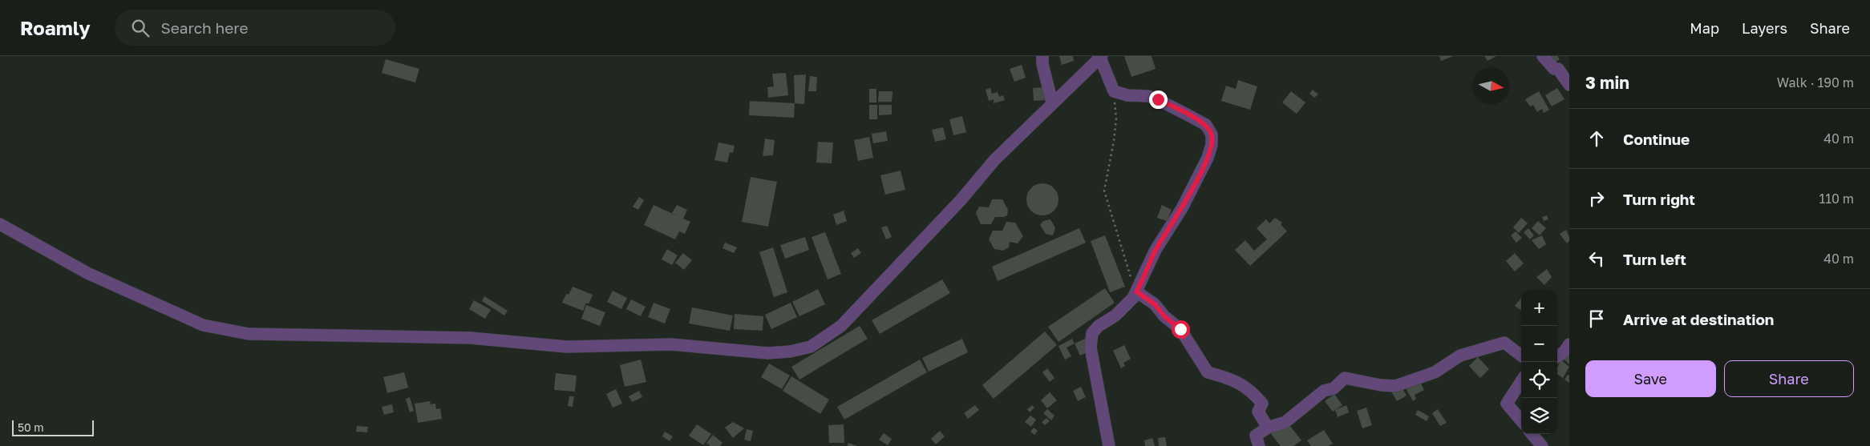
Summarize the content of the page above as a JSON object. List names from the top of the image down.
{
  "scale_bar": "50 m",
  "north": "right",
  "page": {
    "header": "Roamly",
    "search": "Search here",
    "nav": ["Map", "Layers", "Share"],
    "heading": ["3 min", "Walk · 190 m"],
    "list": [
      ["Continue", "40 m"],
      ["Turn right", "110 m"],
      ["Turn left", "40 m"],
      "Arrive at destination"
    ],
    "map_buttons": ["+", "−"],
    "buttons": ["Save", "Share"],
    "scale": "50 m"
  }
}
